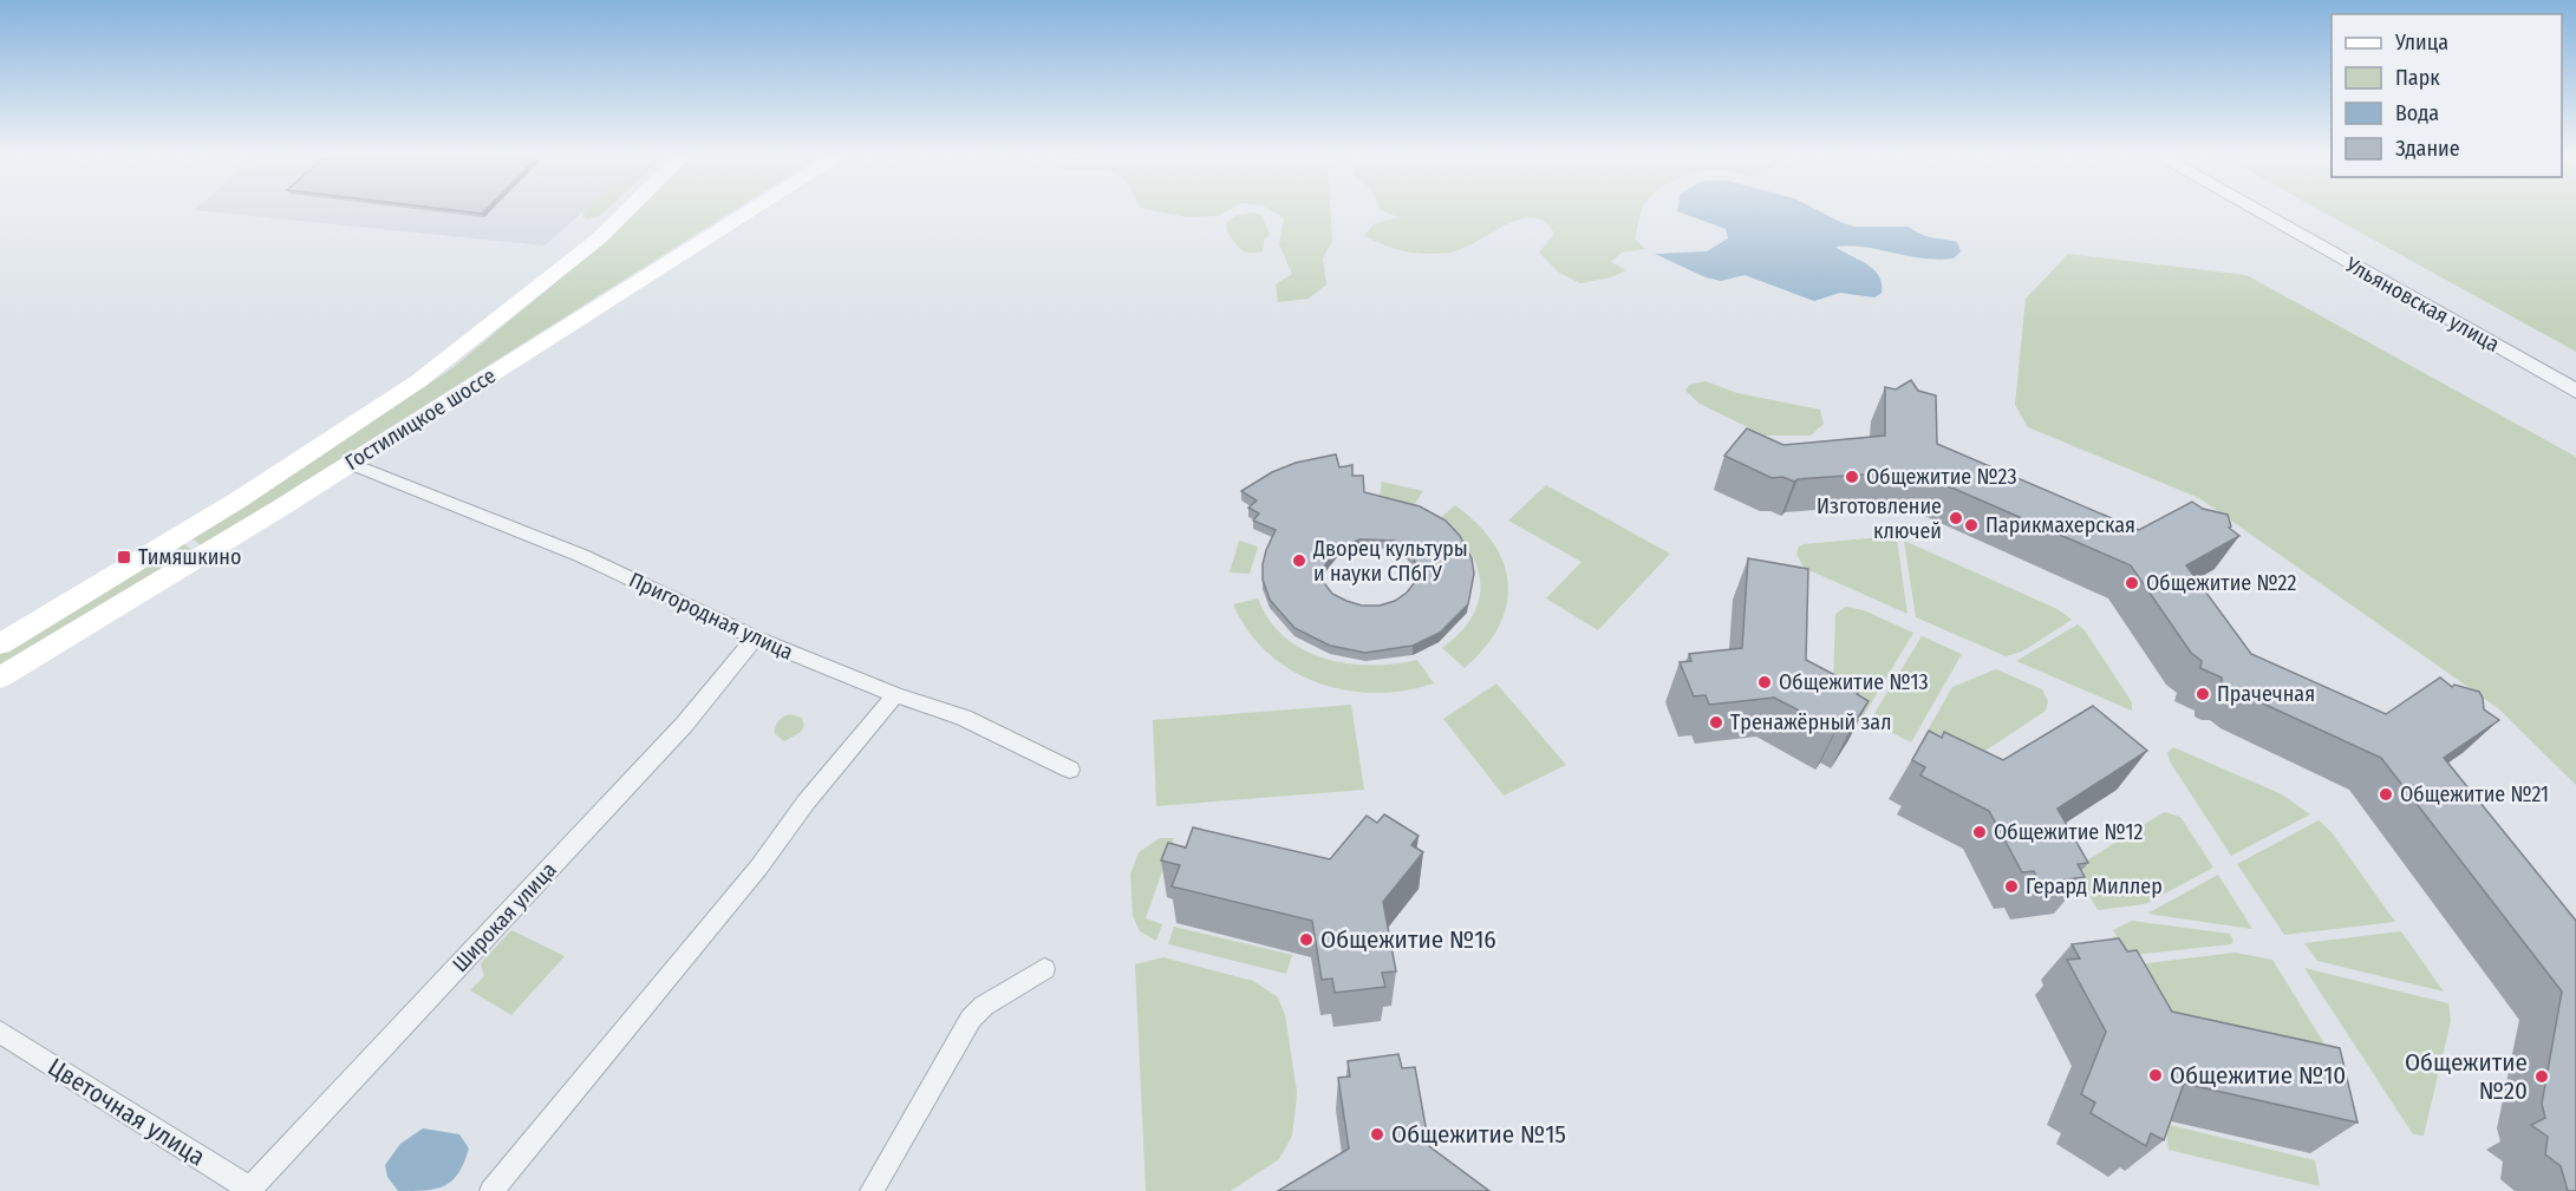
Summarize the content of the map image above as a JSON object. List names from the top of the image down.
{
  "streets": {
    "main road": ["Гостилицкое шоссе"],
    "street": [
      "Ульяновская улица",
      "Пригородная улица",
      "Широкая улица",
      "Цветочная улица"
    ]
  },
  "crossings": [
    ["Гостилицкое шоссе", "Пригородная улица"],
    ["Пригородная улица", "Широкая улица"],
    ["Широкая улица", "Цветочная улица"]
  ],
  "places": {
    "other": [
      "Общежитие №23",
      "Изготовление ключей",
      "Парикмахерская",
      "Дворец культуры и науки СПбГУ",
      "Общежитие №22",
      "Общежитие №13",
      "Прачечная",
      "Тренажёрный зал",
      "Общежитие №21",
      "Общежитие №12",
      "Герард Миллер",
      "Общежитие №16",
      "Общежитие №10",
      "Общежитие №20",
      "Общежитие №15"
    ],
    "transit": ["Тимяшкино"]
  },
  "legend": [
    "Улица",
    "Парк",
    "Вода",
    "Здание"
  ]
}
